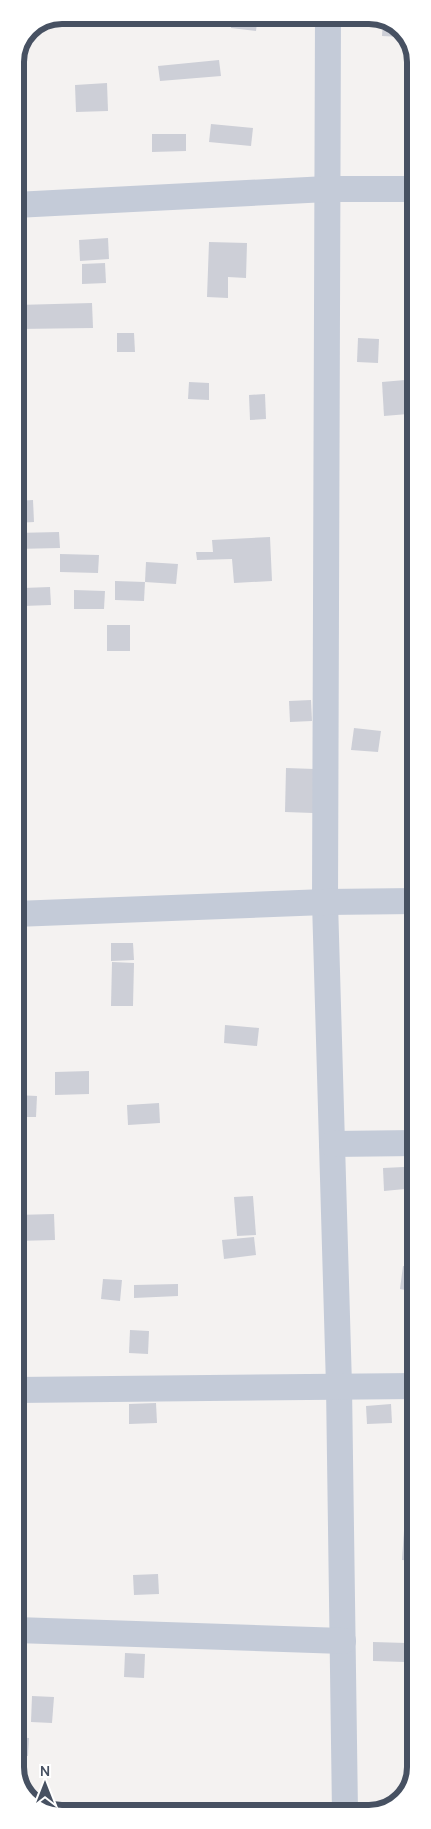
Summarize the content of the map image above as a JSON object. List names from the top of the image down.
{
  "north": "top"
}
